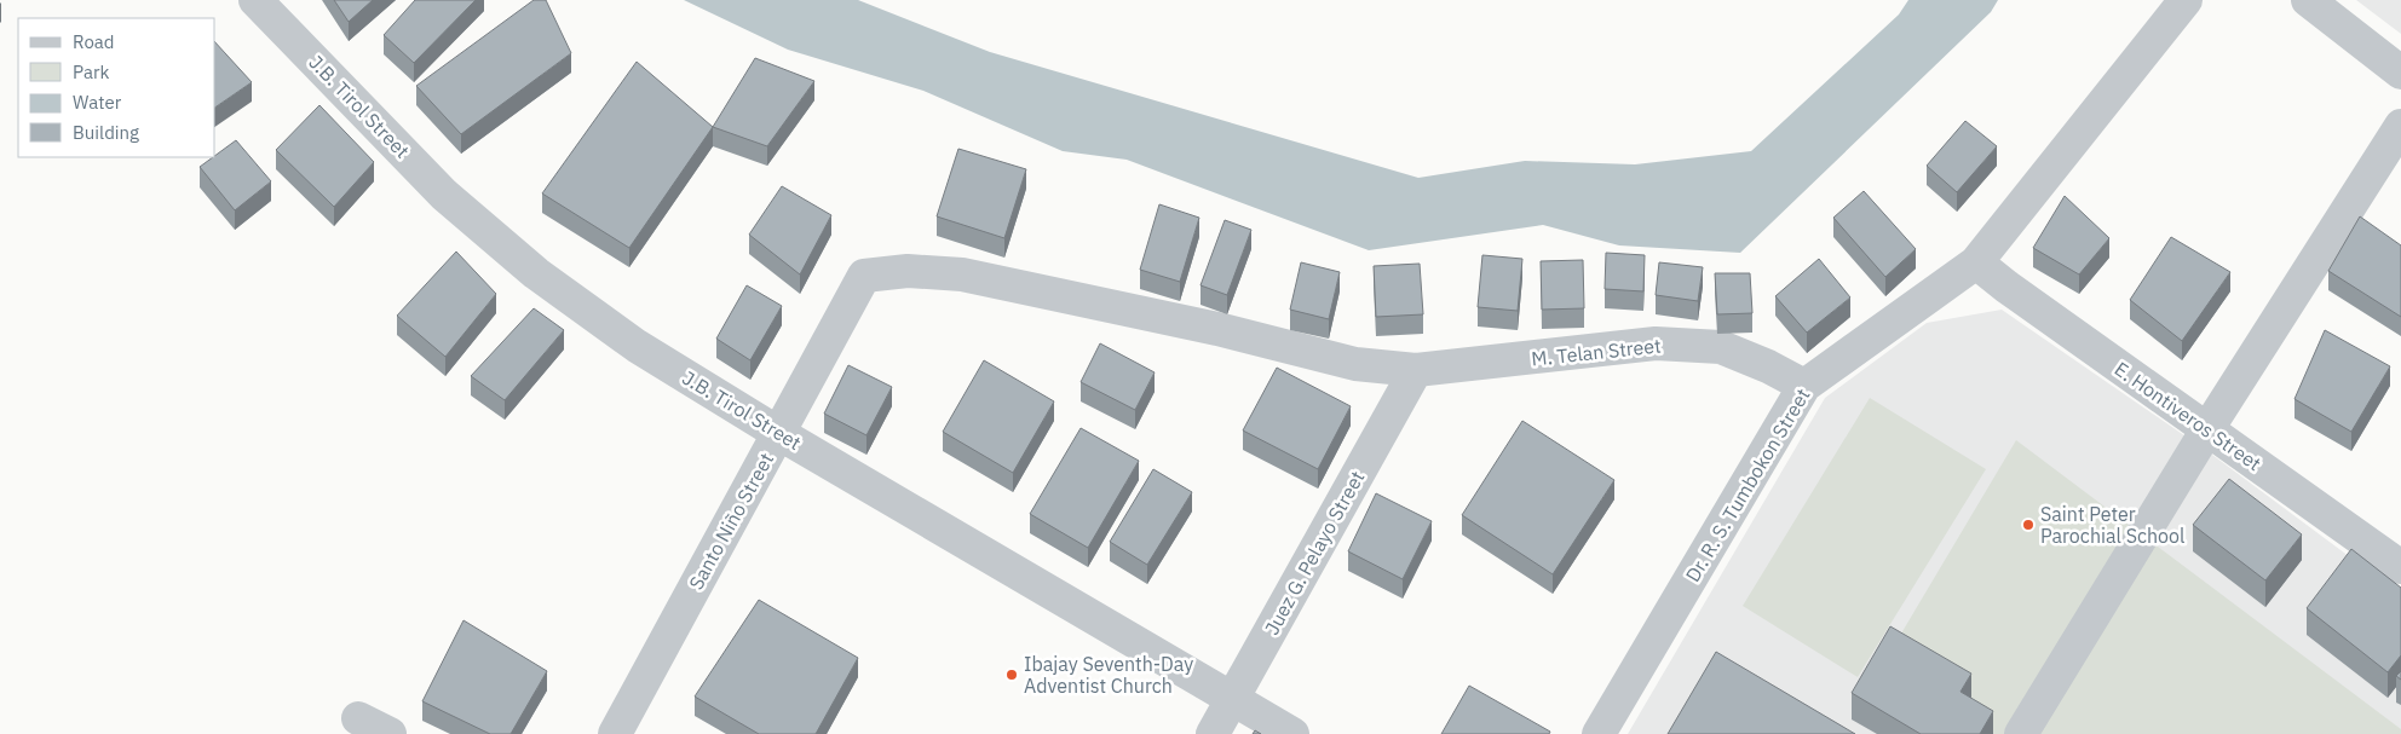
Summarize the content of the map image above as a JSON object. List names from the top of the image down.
{
  "streets": {
    "street": [
      "J.B. Tirol Street",
      "M. Telan Street",
      "E. Hontiveros Street",
      "Dr. R. S. Tumbokon Street",
      "Santo Niño Street",
      "Juez G. Pelayo Street"
    ]
  },
  "crossings": [
    ["J.B. Tirol Street", "Santo Niño Street"],
    ["J.B. Tirol Street", "Juez G. Pelayo Street"],
    ["M. Telan Street", "Dr. R. S. Tumbokon Street"],
    ["M. Telan Street", "Santo Niño Street"],
    ["M. Telan Street", "Juez G. Pelayo Street"],
    ["E. Hontiveros Street", "Dr. R. S. Tumbokon Street"]
  ],
  "places": ["Saint Peter Parochial School", "Ibajay Seventh-Day Adventist Church"],
  "legend": [
    "Road",
    "Park",
    "Water",
    "Building"
  ]
}
